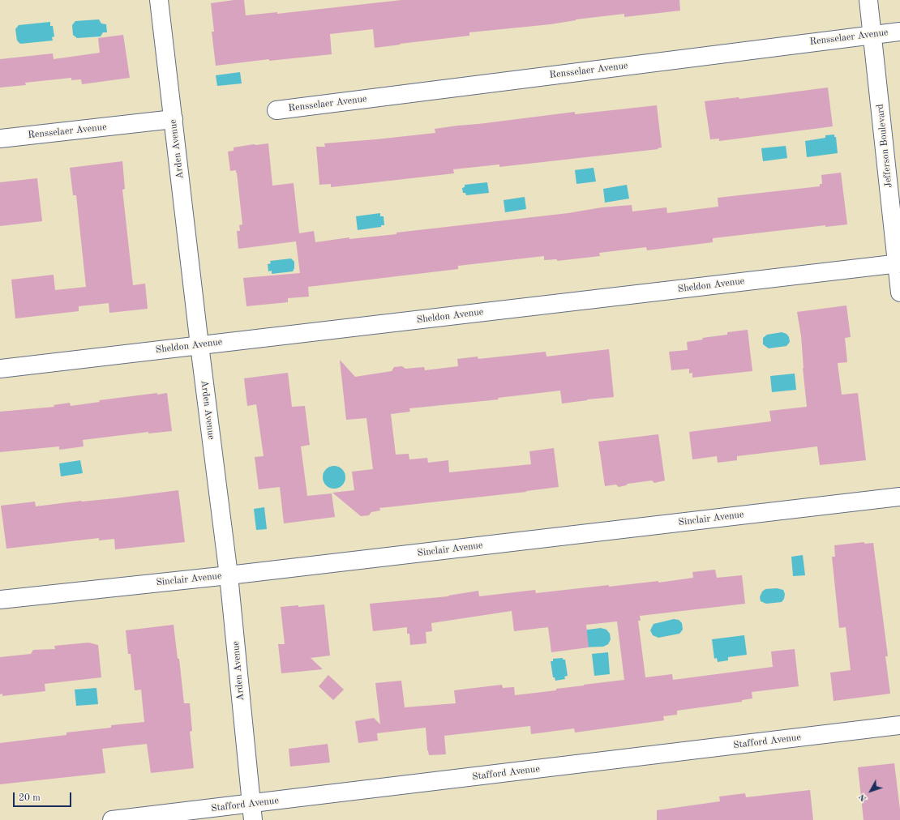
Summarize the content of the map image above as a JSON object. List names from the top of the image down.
{
  "streets": {
    "street": [
      "Rensselaer Avenue",
      "Jefferson Boulevard",
      "Arden Avenue",
      "Sheldon Avenue",
      "Sinclair Avenue",
      "Stafford Avenue"
    ]
  },
  "crossings": [
    ["Rensselaer Avenue", "Jefferson Boulevard"],
    ["Rensselaer Avenue", "Arden Avenue"],
    ["Jefferson Boulevard", "Sheldon Avenue"],
    ["Arden Avenue", "Sheldon Avenue"],
    ["Arden Avenue", "Sinclair Avenue"],
    ["Arden Avenue", "Stafford Avenue"]
  ],
  "scale_bar": "20 m",
  "north": "bottom left"
}
